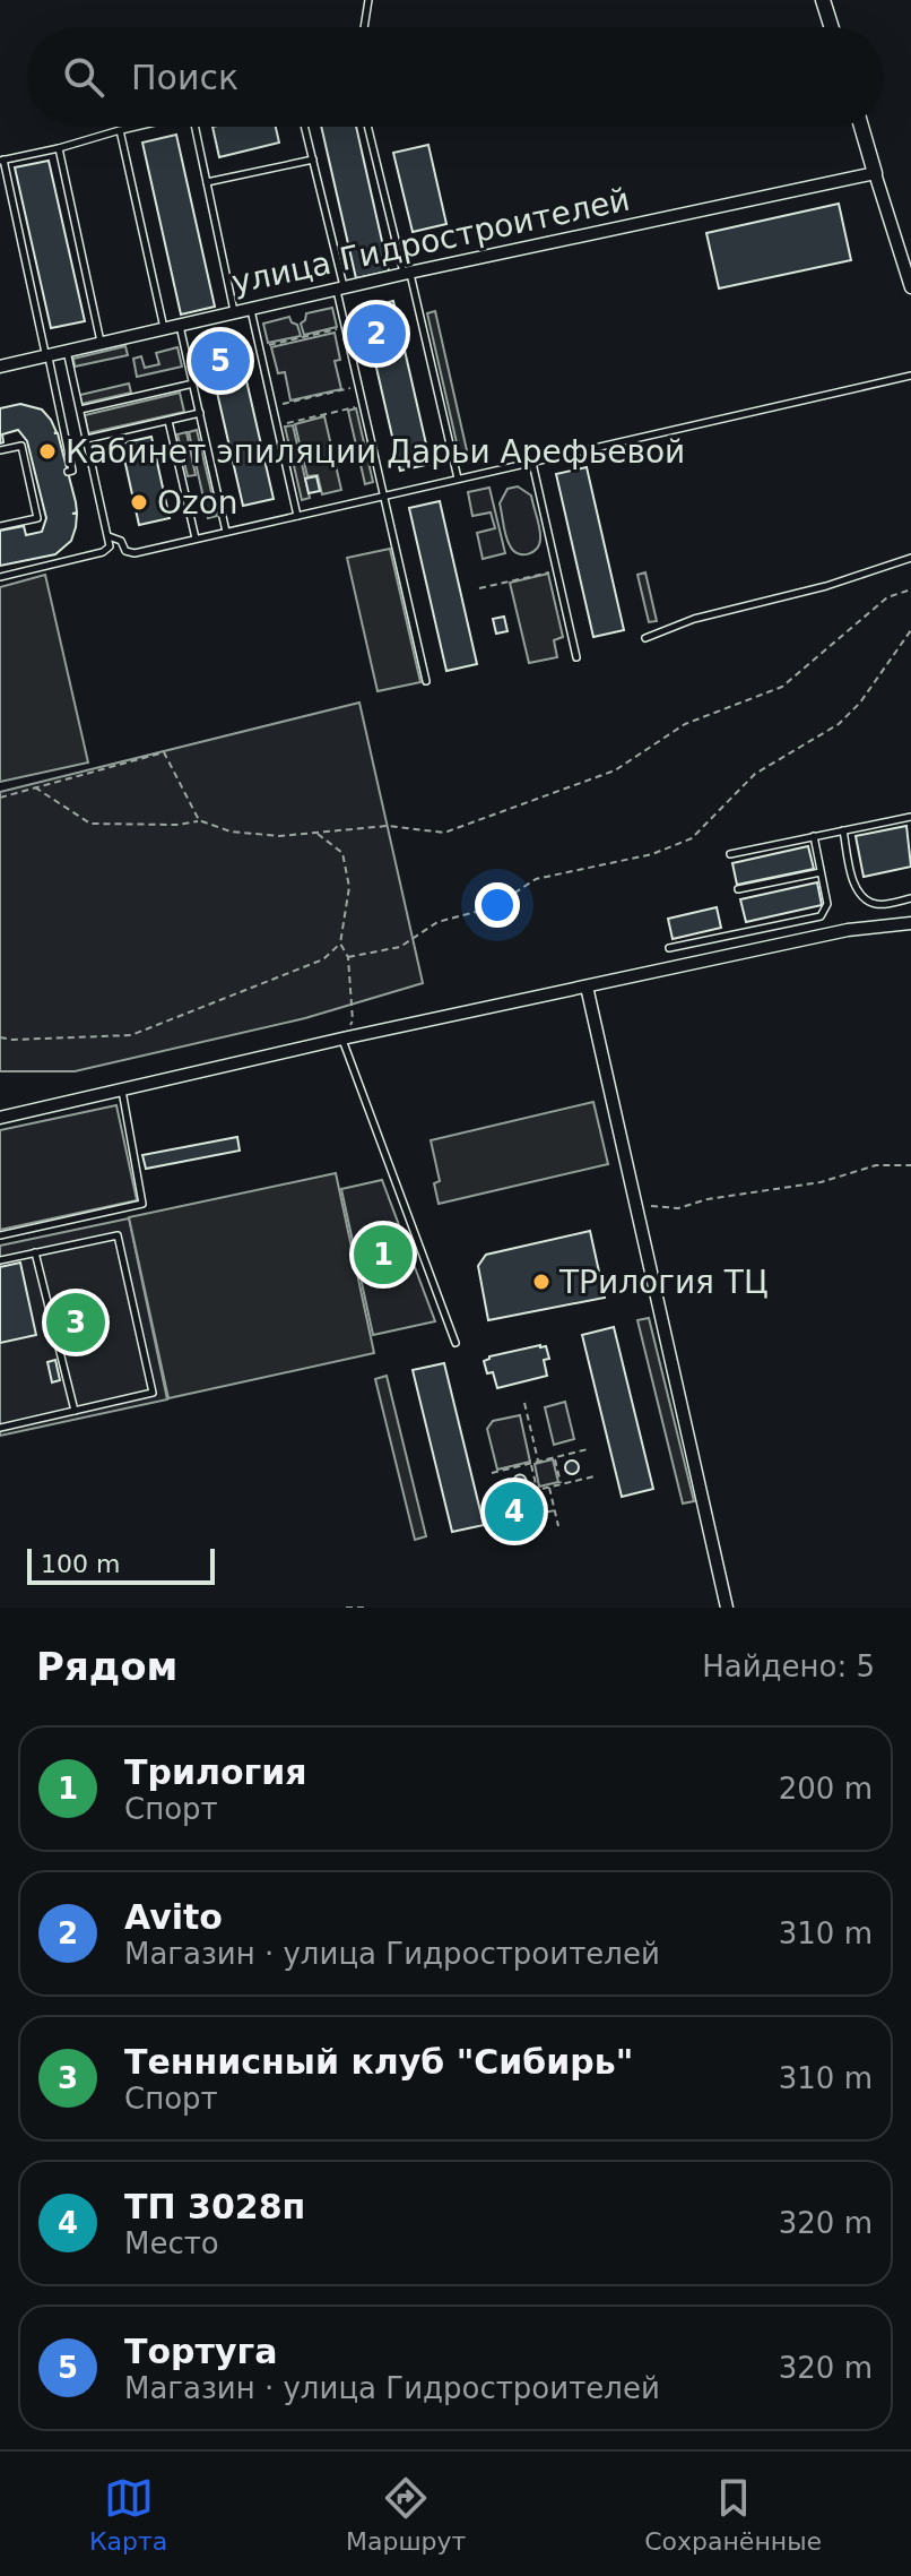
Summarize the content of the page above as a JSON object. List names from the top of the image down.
{
  "streets": {
    "street": ["улица Гидростроителей"]
  },
  "places": ["Кабинет эпиляции Дарьи Арефьевой", "Ozon", "ТРилогия ТЦ"],
  "scale_bar": "100 m",
  "page": {
    "search": "Поиск",
    "pins": [
      "2",
      "5",
      "1",
      "3",
      "4"
    ],
    "scale": "100 m",
    "heading": ["Рядом", "Найдено: 5"],
    "list": [
      {
        "mark": "1",
        "name": "Трилогия",
        "note": "Спорт",
        "value": "200 m"
      },
      {
        "mark": "2",
        "name": "Avito",
        "note": "Магазин · улица Гидростроителей",
        "value": "310 m"
      },
      {
        "mark": "3",
        "name": "Теннисный клуб \"Сибирь\"",
        "note": "Спорт",
        "value": "310 m"
      },
      {
        "mark": "4",
        "name": "ТП 3028п",
        "note": "Место",
        "value": "320 m"
      },
      {
        "mark": "5",
        "name": "Тортуга",
        "note": "Магазин · улица Гидростроителей",
        "value": "320 m"
      }
    ],
    "nav": ["Карта", "Маршрут", "Сохранённые"]
  }
}
